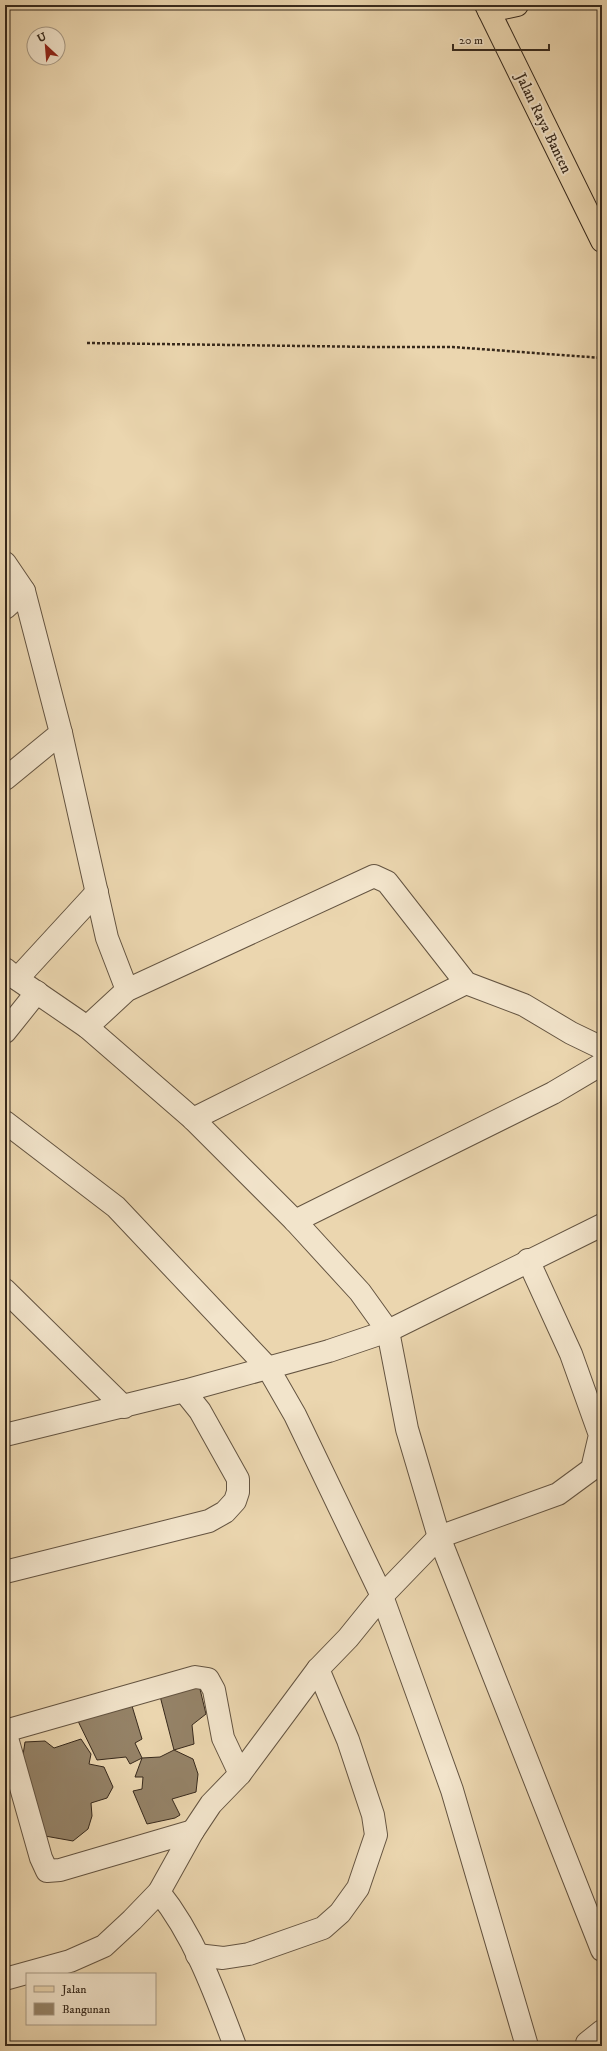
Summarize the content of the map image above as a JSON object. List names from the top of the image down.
{
  "streets": {
    "main road": ["Jalan Raya Banten"]
  },
  "legend": ["Jalan", "Bangunan"],
  "scale_bar": "20 m",
  "north": "top left"
}
